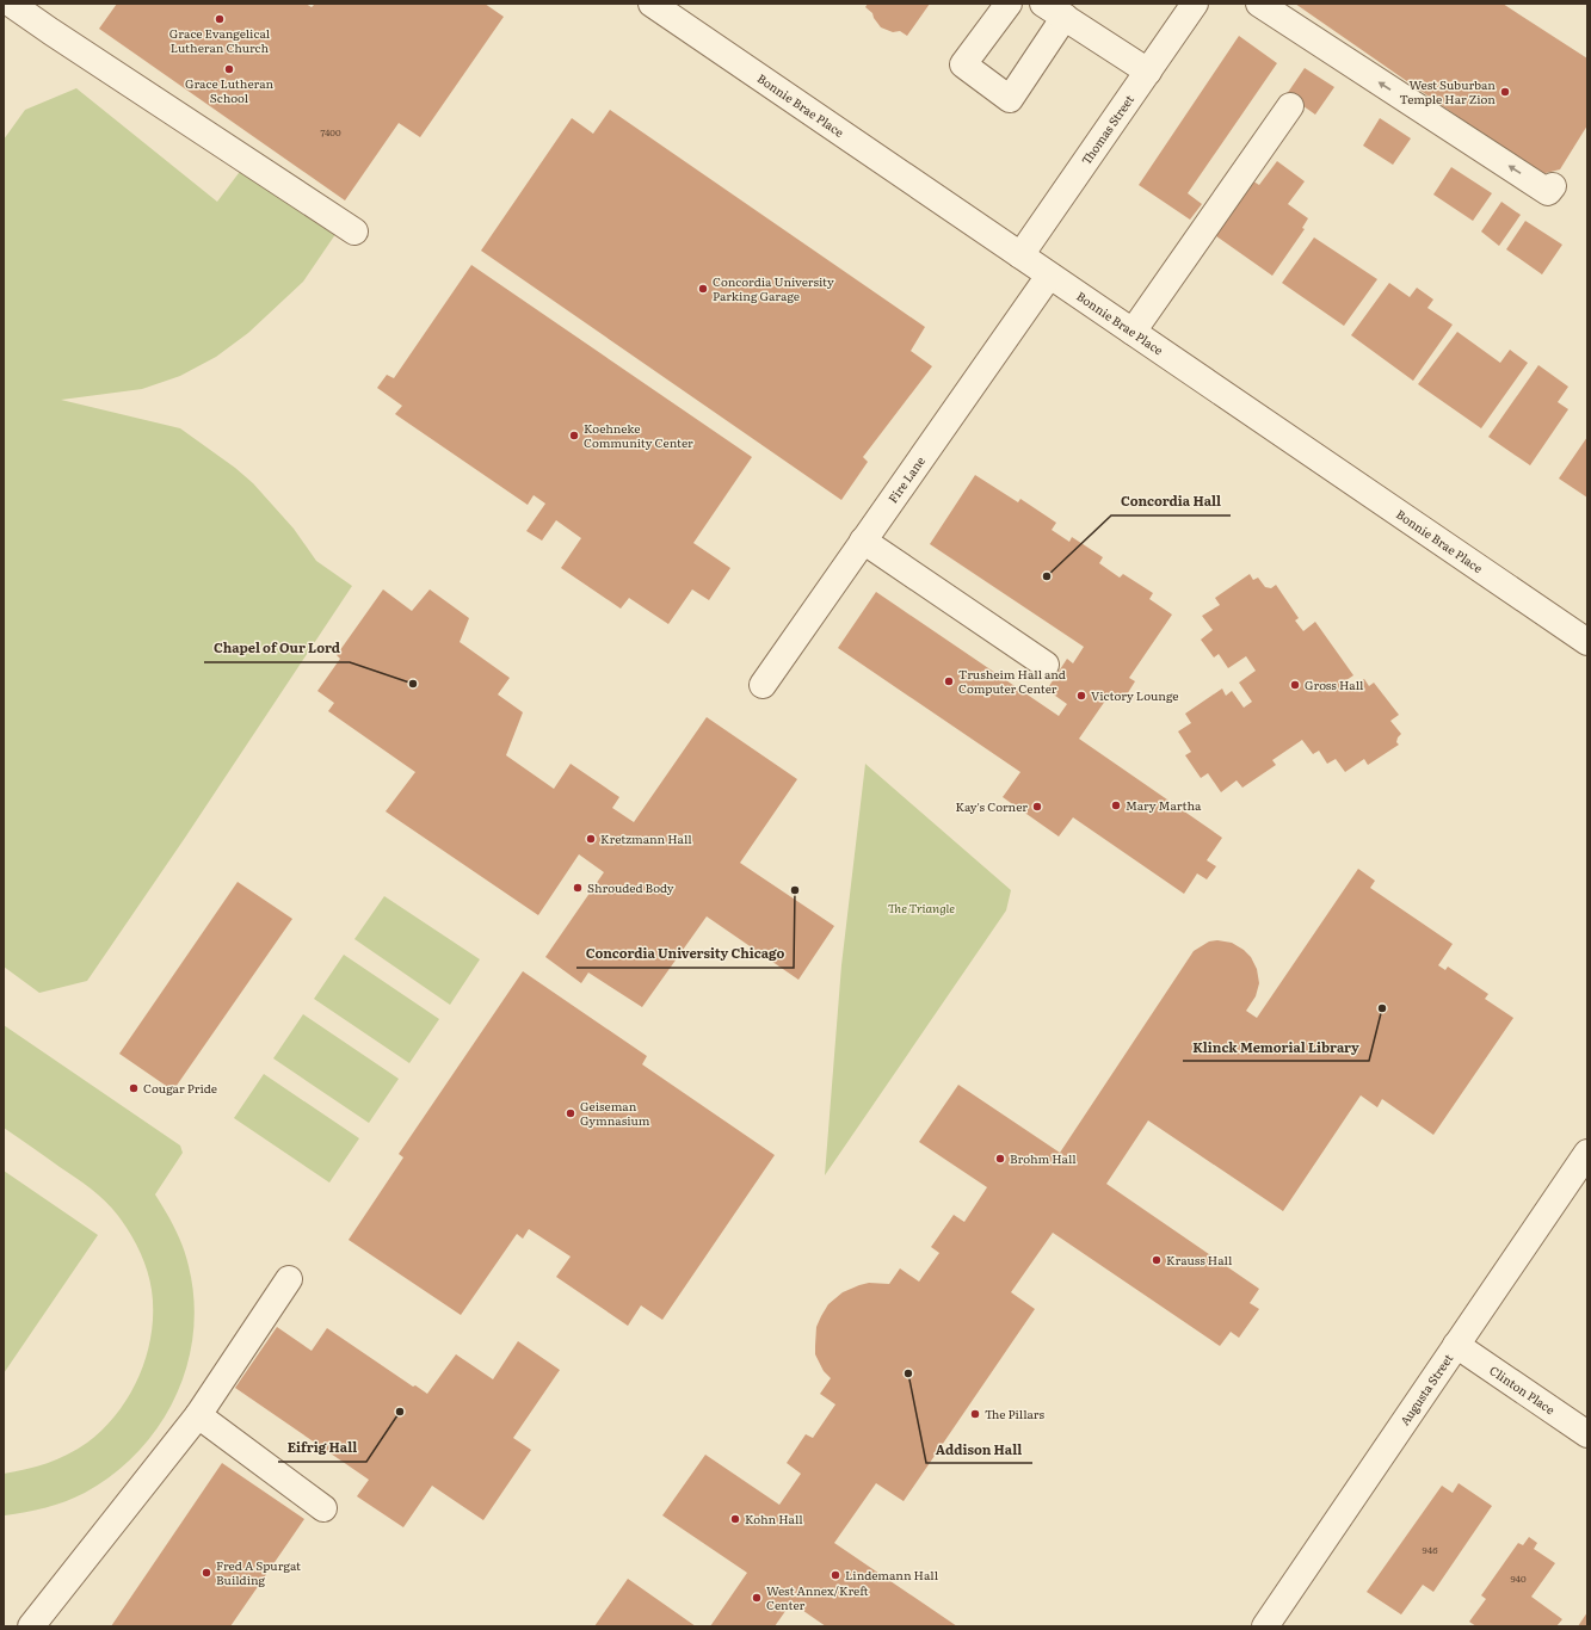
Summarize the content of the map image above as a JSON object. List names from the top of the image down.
{
  "streets": {
    "street": [
      "Bonnie Brae Place",
      "Thomas Street",
      "Fire Lane",
      "Augusta Street",
      "Clinton Place"
    ]
  },
  "crossings": [
    ["Bonnie Brae Place", "Thomas Street"],
    ["Bonnie Brae Place", "Fire Lane"],
    ["Augusta Street", "Clinton Place"]
  ],
  "parks": ["The Triangle"],
  "places": [
    "Grace Evangelical Lutheran Church",
    "Grace Lutheran School",
    "West Suburban Temple Har Zion",
    "Concordia University Parking Garage",
    "Koehneke Community Center",
    "Concordia Hall",
    "Trusheim Hall and Computer Center",
    "Chapel of Our Lord",
    "Gross Hall",
    "Victory Lounge",
    "Mary Martha",
    "Kay's Corner",
    "Kretzmann Hall",
    "Shrouded Body",
    "Concordia University Chicago",
    "Klinck Memorial Library",
    "Cougar Pride",
    "Geiseman Gymnasium",
    "Brohm Hall",
    "Krauss Hall",
    "Addison Hall",
    "Eifrig Hall",
    "The Pillars",
    "Kohn Hall",
    "Fred A Spurgat Building",
    "Lindemann Hall",
    "West Annex/Kreft Center"
  ],
  "house_numbers": ["7400", "946", "940"]
}
